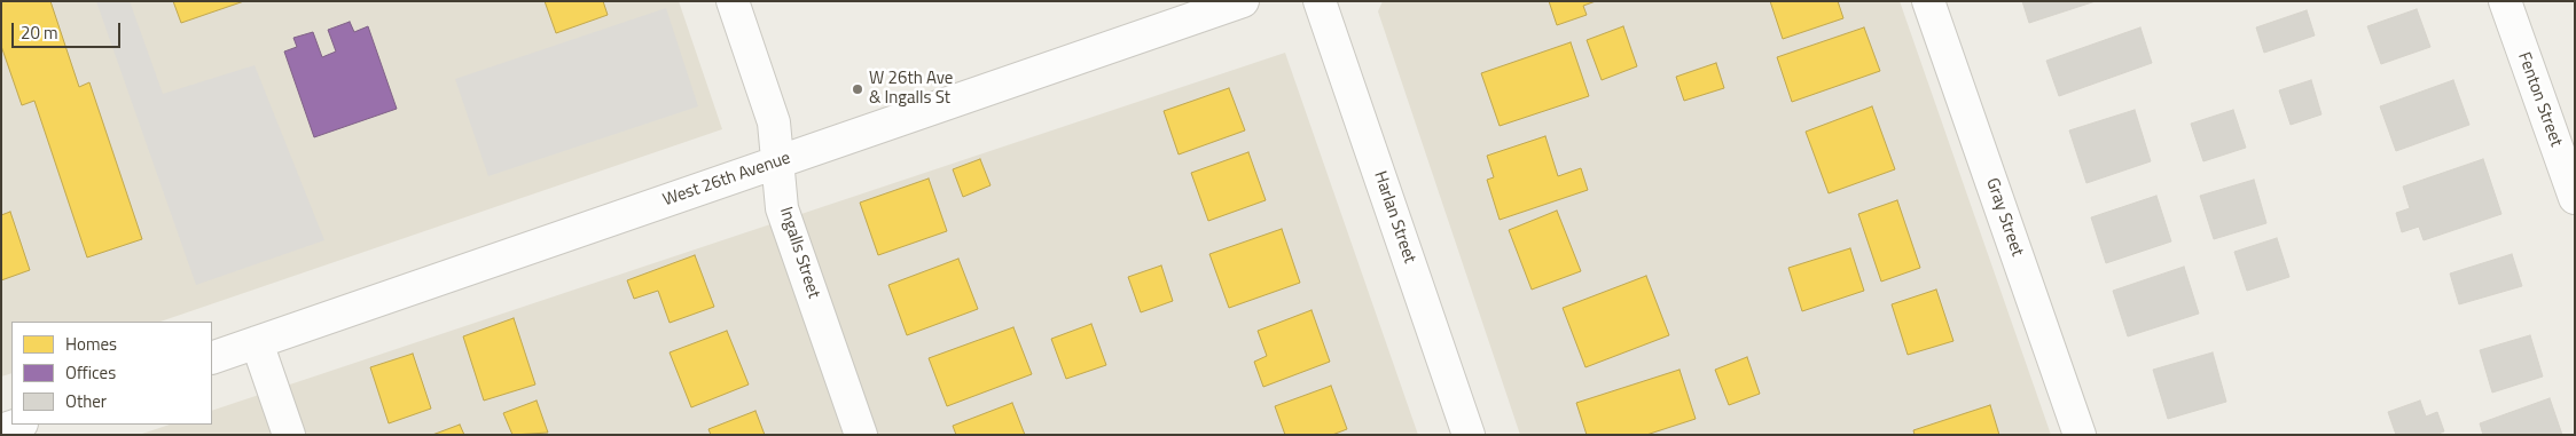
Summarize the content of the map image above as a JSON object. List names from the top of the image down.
{
  "streets": {
    "street": [
      "Fenton Street",
      "West 26th Avenue",
      "Harlan Street",
      "Gray Street",
      "Ingalls Street"
    ]
  },
  "crossings": [
    ["West 26th Avenue", "Ingalls Street"]
  ],
  "places": ["W 26th Ave & Ingalls St"],
  "legend": ["Homes", "Offices", "Other"],
  "scale_bar": "20 m"
}
